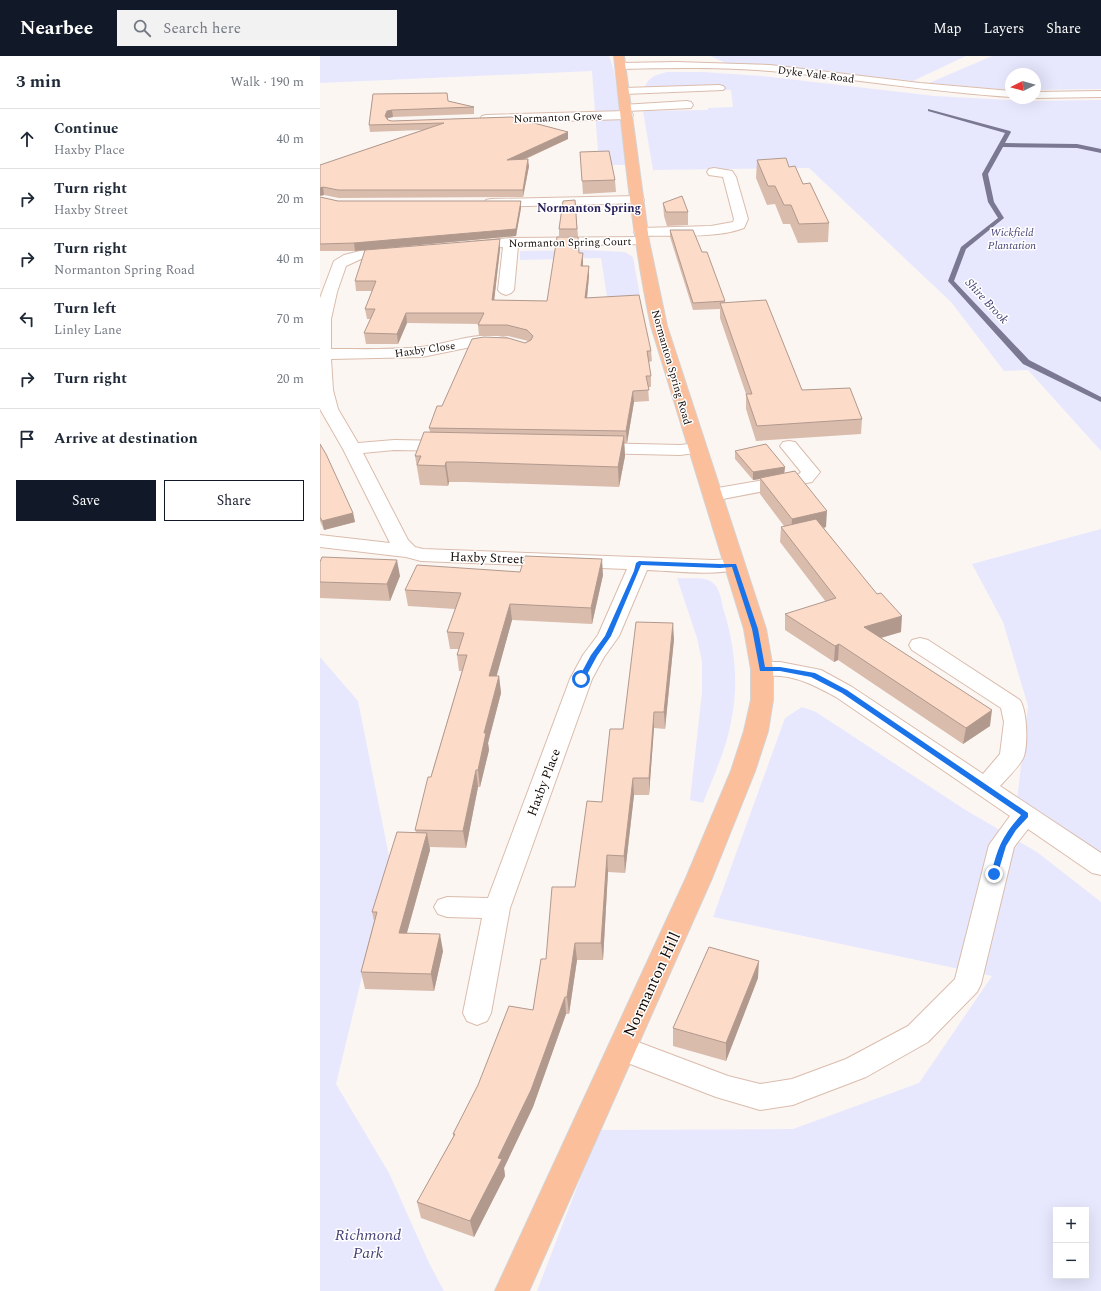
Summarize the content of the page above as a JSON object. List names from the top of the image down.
{
  "streets": {
    "main road": ["Normanton Spring Road", "Normanton Hill"],
    "street": [
      "Dyke Vale Road",
      "Normanton Grove",
      "Normanton Spring Court",
      "Haxby Close",
      "Haxby Street",
      "Haxby Place"
    ]
  },
  "crossings": [
    ["Dyke Vale Road", "Normanton Spring Road"],
    ["Normanton Grove", "Normanton Spring Road"],
    ["Normanton Spring Court", "Normanton Spring Road"],
    ["Normanton Spring Road", "Haxby Street"],
    ["Normanton Spring Road", "Normanton Hill"],
    ["Haxby Street", "Haxby Place"]
  ],
  "districts": ["Normanton Spring"],
  "water": ["Shire Brook"],
  "parks": ["Wickfield Plantation", "Richmond Park"],
  "north": "left",
  "page": {
    "header": "Nearbee",
    "search": "Search here",
    "nav": ["Map", "Layers", "Share"],
    "heading": ["3 min", "Walk · 190 m"],
    "list": [
      ["Continue", "Haxby Place", "40 m"],
      ["Turn right", "Haxby Street", "20 m"],
      ["Turn right", "Normanton Spring Road", "40 m"],
      ["Turn left", "Linley Lane", "70 m"],
      ["Turn right", "20 m"],
      "Arrive at destination"
    ],
    "buttons": ["Save", "Share"],
    "map_buttons": ["+", "−"]
  }
}
